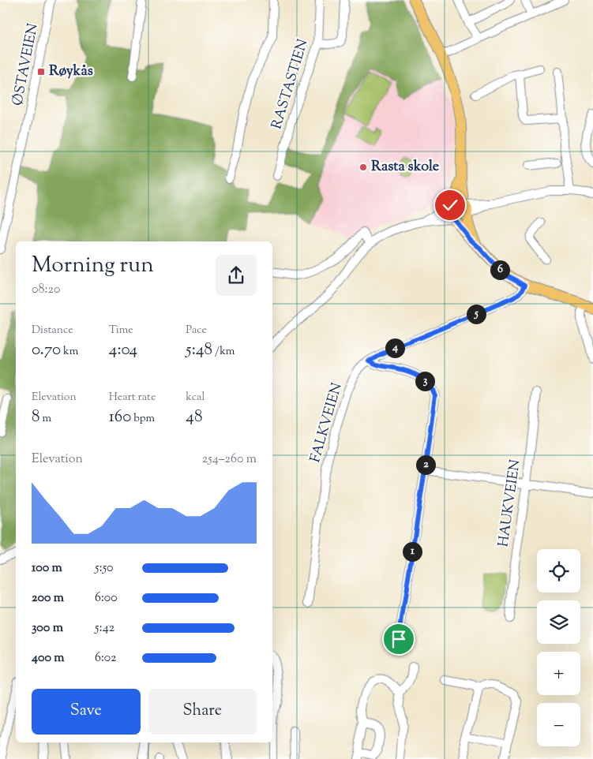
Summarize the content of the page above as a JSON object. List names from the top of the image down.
{
  "streets": {
    "street": [
      "ØSTAVEIEN",
      "RASTASTIEN",
      "FALKVEIEN",
      "HAUKVEIEN"
    ]
  },
  "places": {
    "transit": ["Røykås"],
    "other": ["Rasta skole"]
  },
  "page": {
    "heading": ["Morning run", "08:20"],
    "pins": [
      "6",
      "5",
      "4",
      "3",
      "2",
      "1"
    ],
    "stats": [
      ["Distance", "0.70 km"],
      ["Time", "4:04"],
      ["Pace", "5:48 /km"],
      ["Elevation", "8 m"],
      ["Heart rate", "160 bpm"],
      ["kcal", "48"]
    ],
    "chart": ["Elevation", "254–260 m"],
    "map_buttons": ["+", "−"],
    "list": [
      {
        "name": "100 m",
        "note": "5:50"
      },
      {
        "name": "200 m",
        "note": "6:00"
      },
      {
        "name": "300 m",
        "note": "5:42"
      },
      {
        "name": "400 m",
        "note": "6:02"
      }
    ],
    "buttons": ["Save", "Share"]
  }
}
